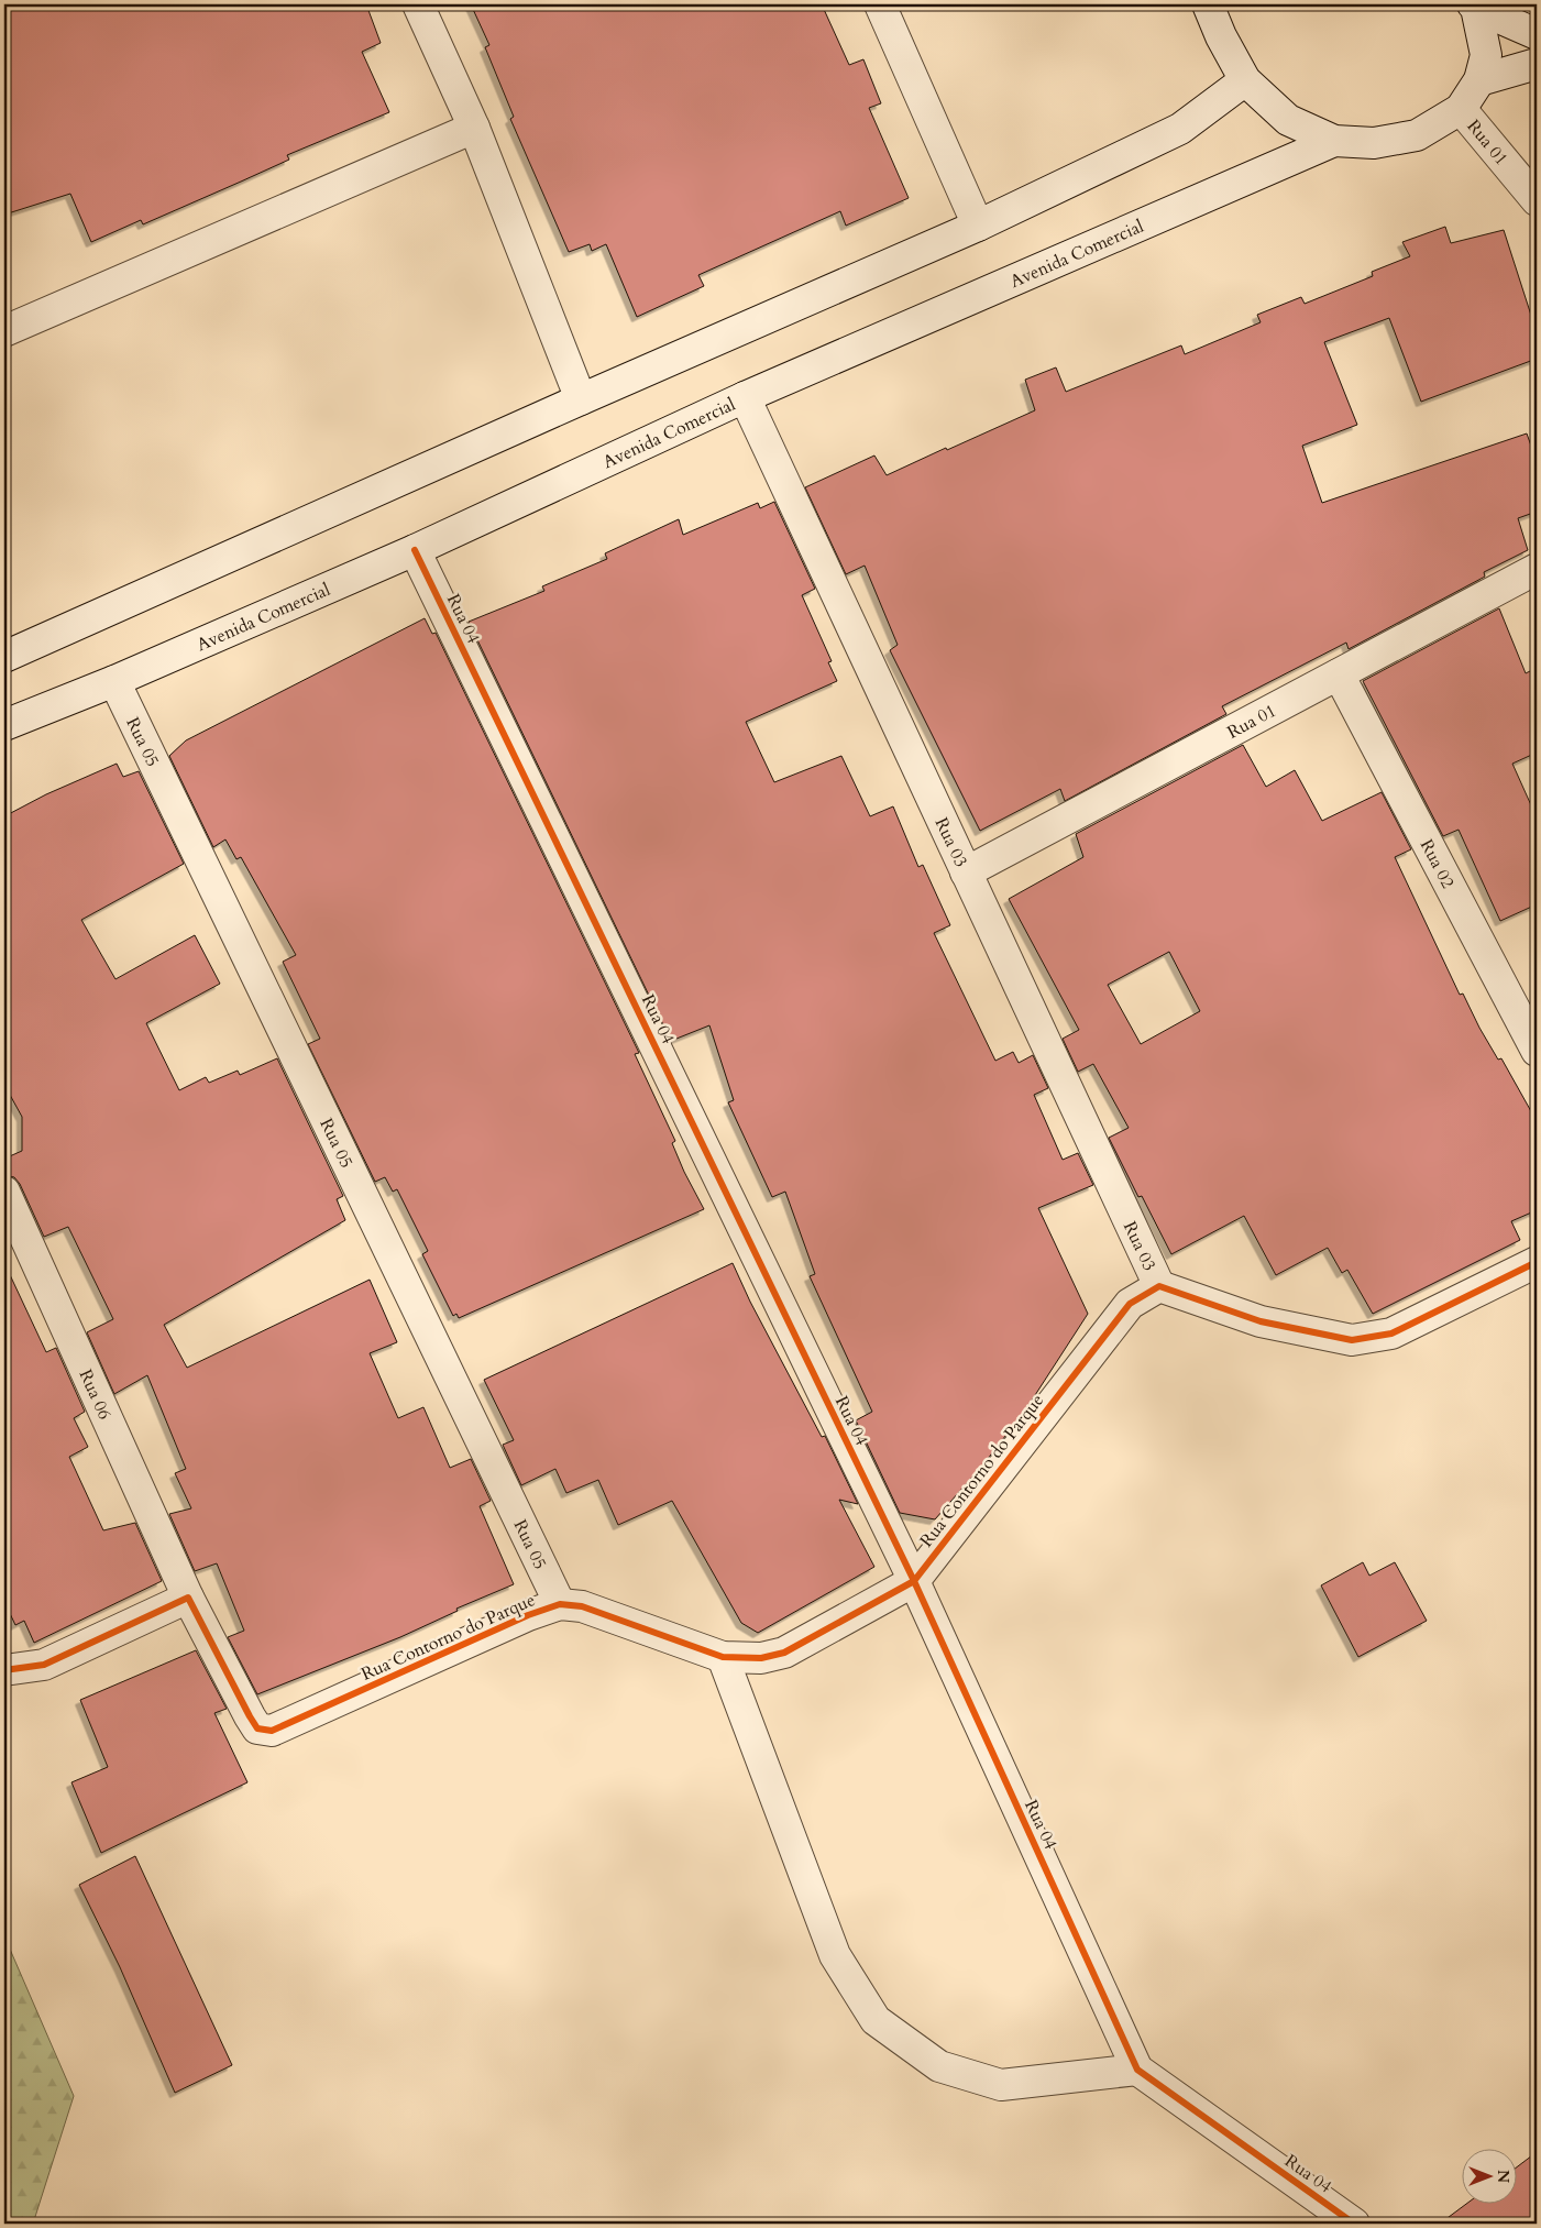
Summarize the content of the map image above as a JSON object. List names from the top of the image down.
{
  "streets": {
    "street": [
      "Rua 01",
      "Avenida Comercial",
      "Rua 04",
      "Rua 05",
      "Rua 03",
      "Rua 02",
      "Rua 06",
      "Rua Contorno do Parque"
    ]
  },
  "crossings": [
    ["Rua 01", "Rua 03"],
    ["Rua 01", "Rua 02"],
    ["Avenida Comercial", "Rua 04"],
    ["Avenida Comercial", "Rua 05"],
    ["Avenida Comercial", "Rua 03"],
    ["Rua 04", "Rua Contorno do Parque"],
    ["Rua 05", "Rua Contorno do Parque"],
    ["Rua 03", "Rua Contorno do Parque"],
    ["Rua 06", "Rua Contorno do Parque"]
  ],
  "north": "right"
}
